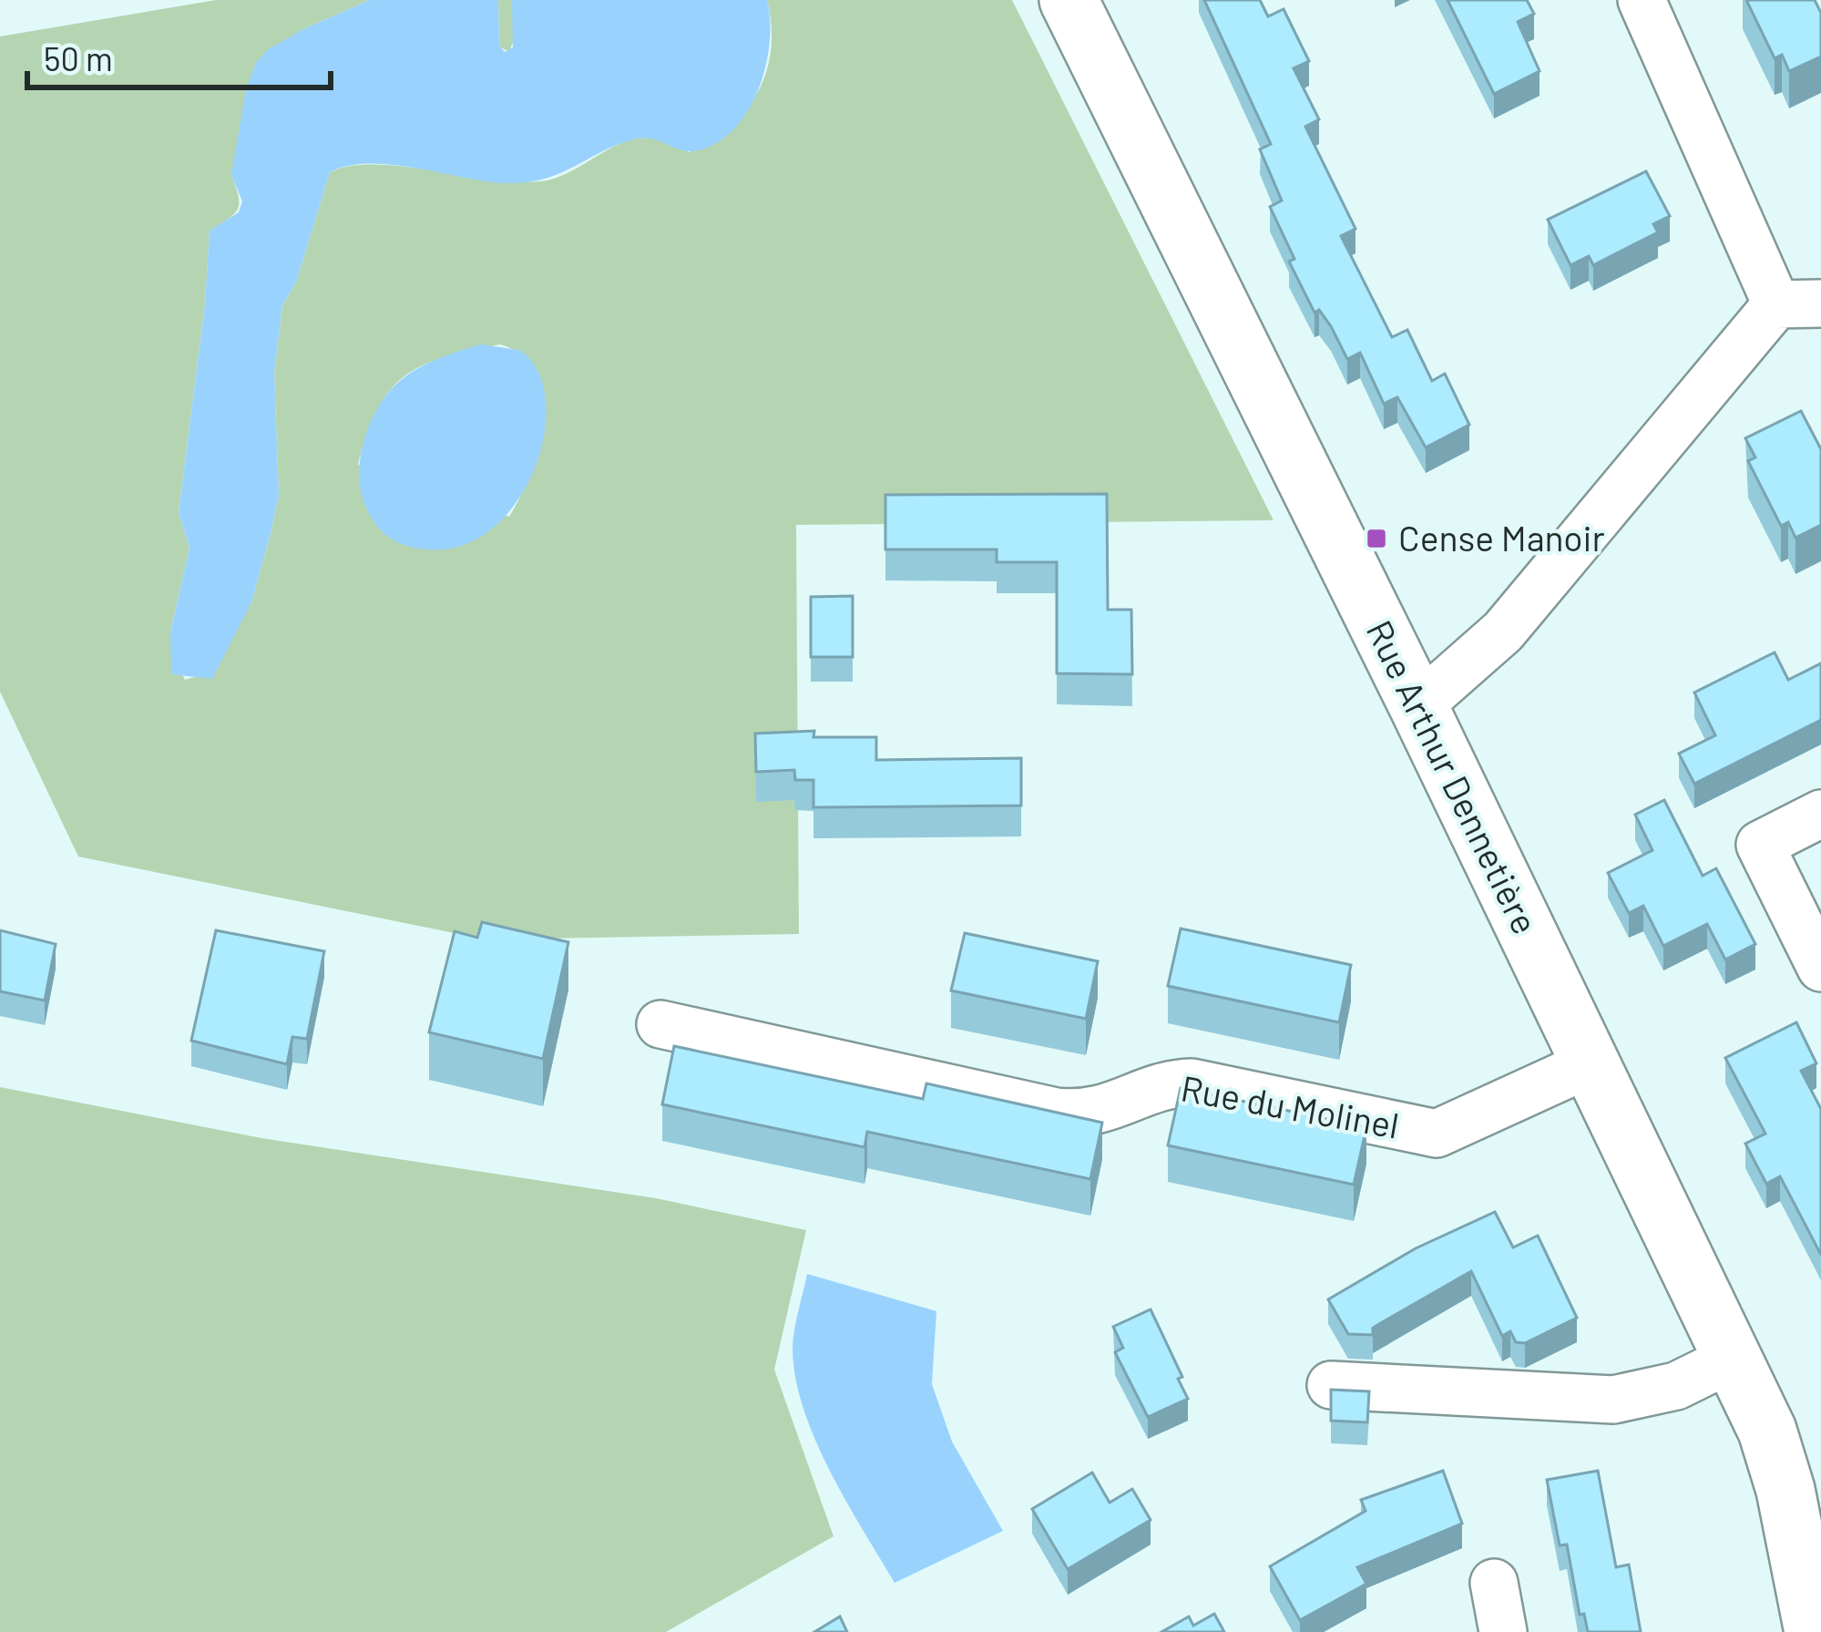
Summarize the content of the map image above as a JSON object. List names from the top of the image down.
{
  "streets": {
    "street": ["Rue Arthur Dennetière", "Rue du Molinel"]
  },
  "crossings": [
    ["Rue Arthur Dennetière", "Rue du Molinel"]
  ],
  "places": {
    "transit": ["Cense Manoir"]
  },
  "scale_bar": "50 m"
}
